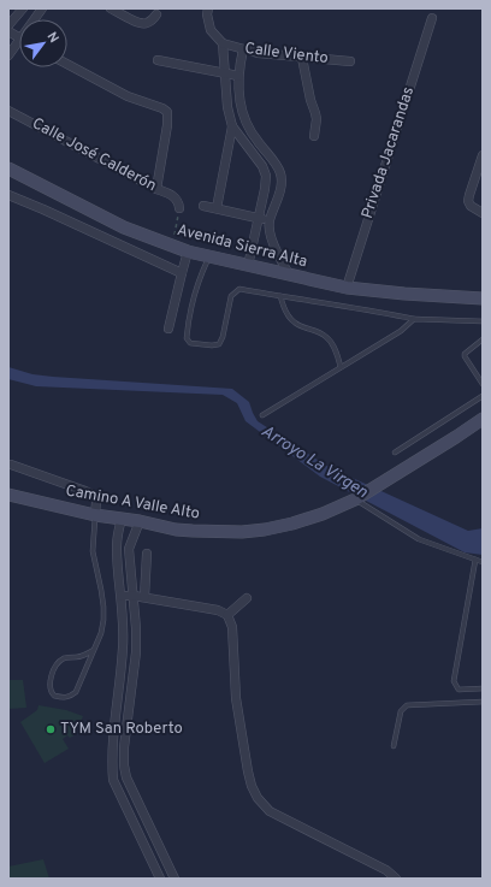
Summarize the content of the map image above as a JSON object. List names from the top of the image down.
{
  "streets": {
    "street": [
      "Calle Viento",
      "Privada Jacarandas",
      "Calle José Calderón",
      "Avenida Sierra Alta",
      "Camino A Valle Alto"
    ]
  },
  "crossings": [
    ["Privada Jacarandas", "Avenida Sierra Alta"]
  ],
  "water": ["Arroyo La Virgen"],
  "places": ["TYM San Roberto"],
  "north": "top right"
}
